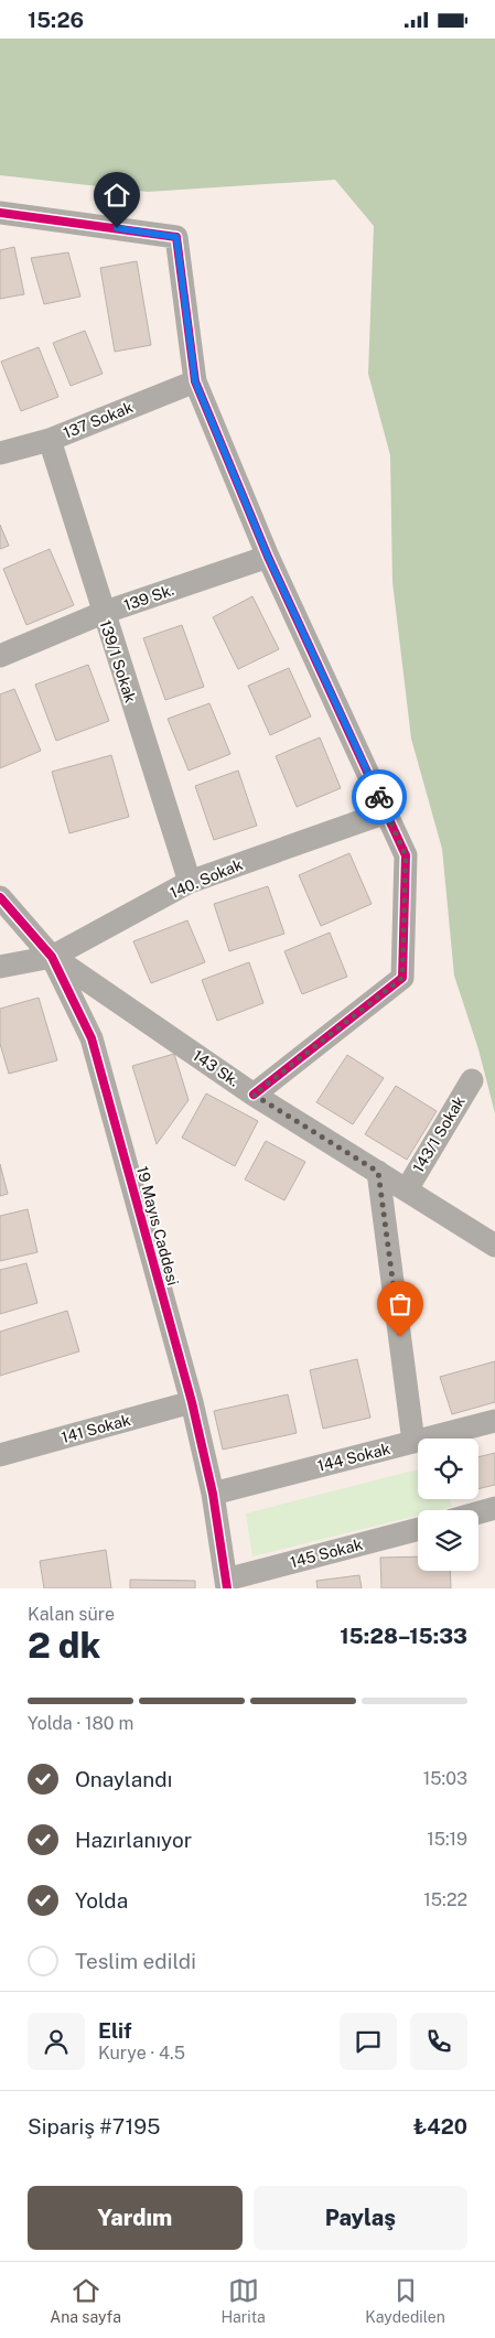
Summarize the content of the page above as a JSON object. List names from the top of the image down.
{
  "streets": {
    "street": [
      "137 Sokak",
      "139 Sk.",
      "139/1 Sokak",
      "140. Sokak",
      "143 Sk.",
      "143/1 Sokak",
      "19 Mayıs Caddesi",
      "141 Sokak",
      "144 Sokak",
      "145 Sokak"
    ]
  },
  "crossings": [
    ["137 Sokak", "139/1 Sokak"],
    ["139 Sk.", "139/1 Sokak"],
    ["139/1 Sokak", "140. Sokak"],
    ["140. Sokak", "143 Sk."],
    ["140. Sokak", "19 Mayıs Caddesi"],
    ["143 Sk.", "143/1 Sokak"],
    ["143 Sk.", "19 Mayıs Caddesi"],
    ["19 Mayıs Caddesi", "141 Sokak"],
    ["19 Mayıs Caddesi", "144 Sokak"],
    ["19 Mayıs Caddesi", "145 Sokak"]
  ],
  "page": {
    "status": "15:26",
    "heading": ["2 dk", "Kalan süre", "15:28–15:33"],
    "panel": [
      "Elif",
      "Kurye · 4.5",
      "Sipariş #7195",
      "₺420"
    ],
    "bar": "Yolda · 180 m",
    "list": [
      ["Onaylandı", "15:03"],
      ["Hazırlanıyor", "15:19"],
      ["Yolda", "15:22"],
      "Teslim edildi"
    ],
    "buttons": ["Yardım", "Paylaş"],
    "tabs": ["Ana sayfa", "Harita", "Kaydedilen"]
  }
}
